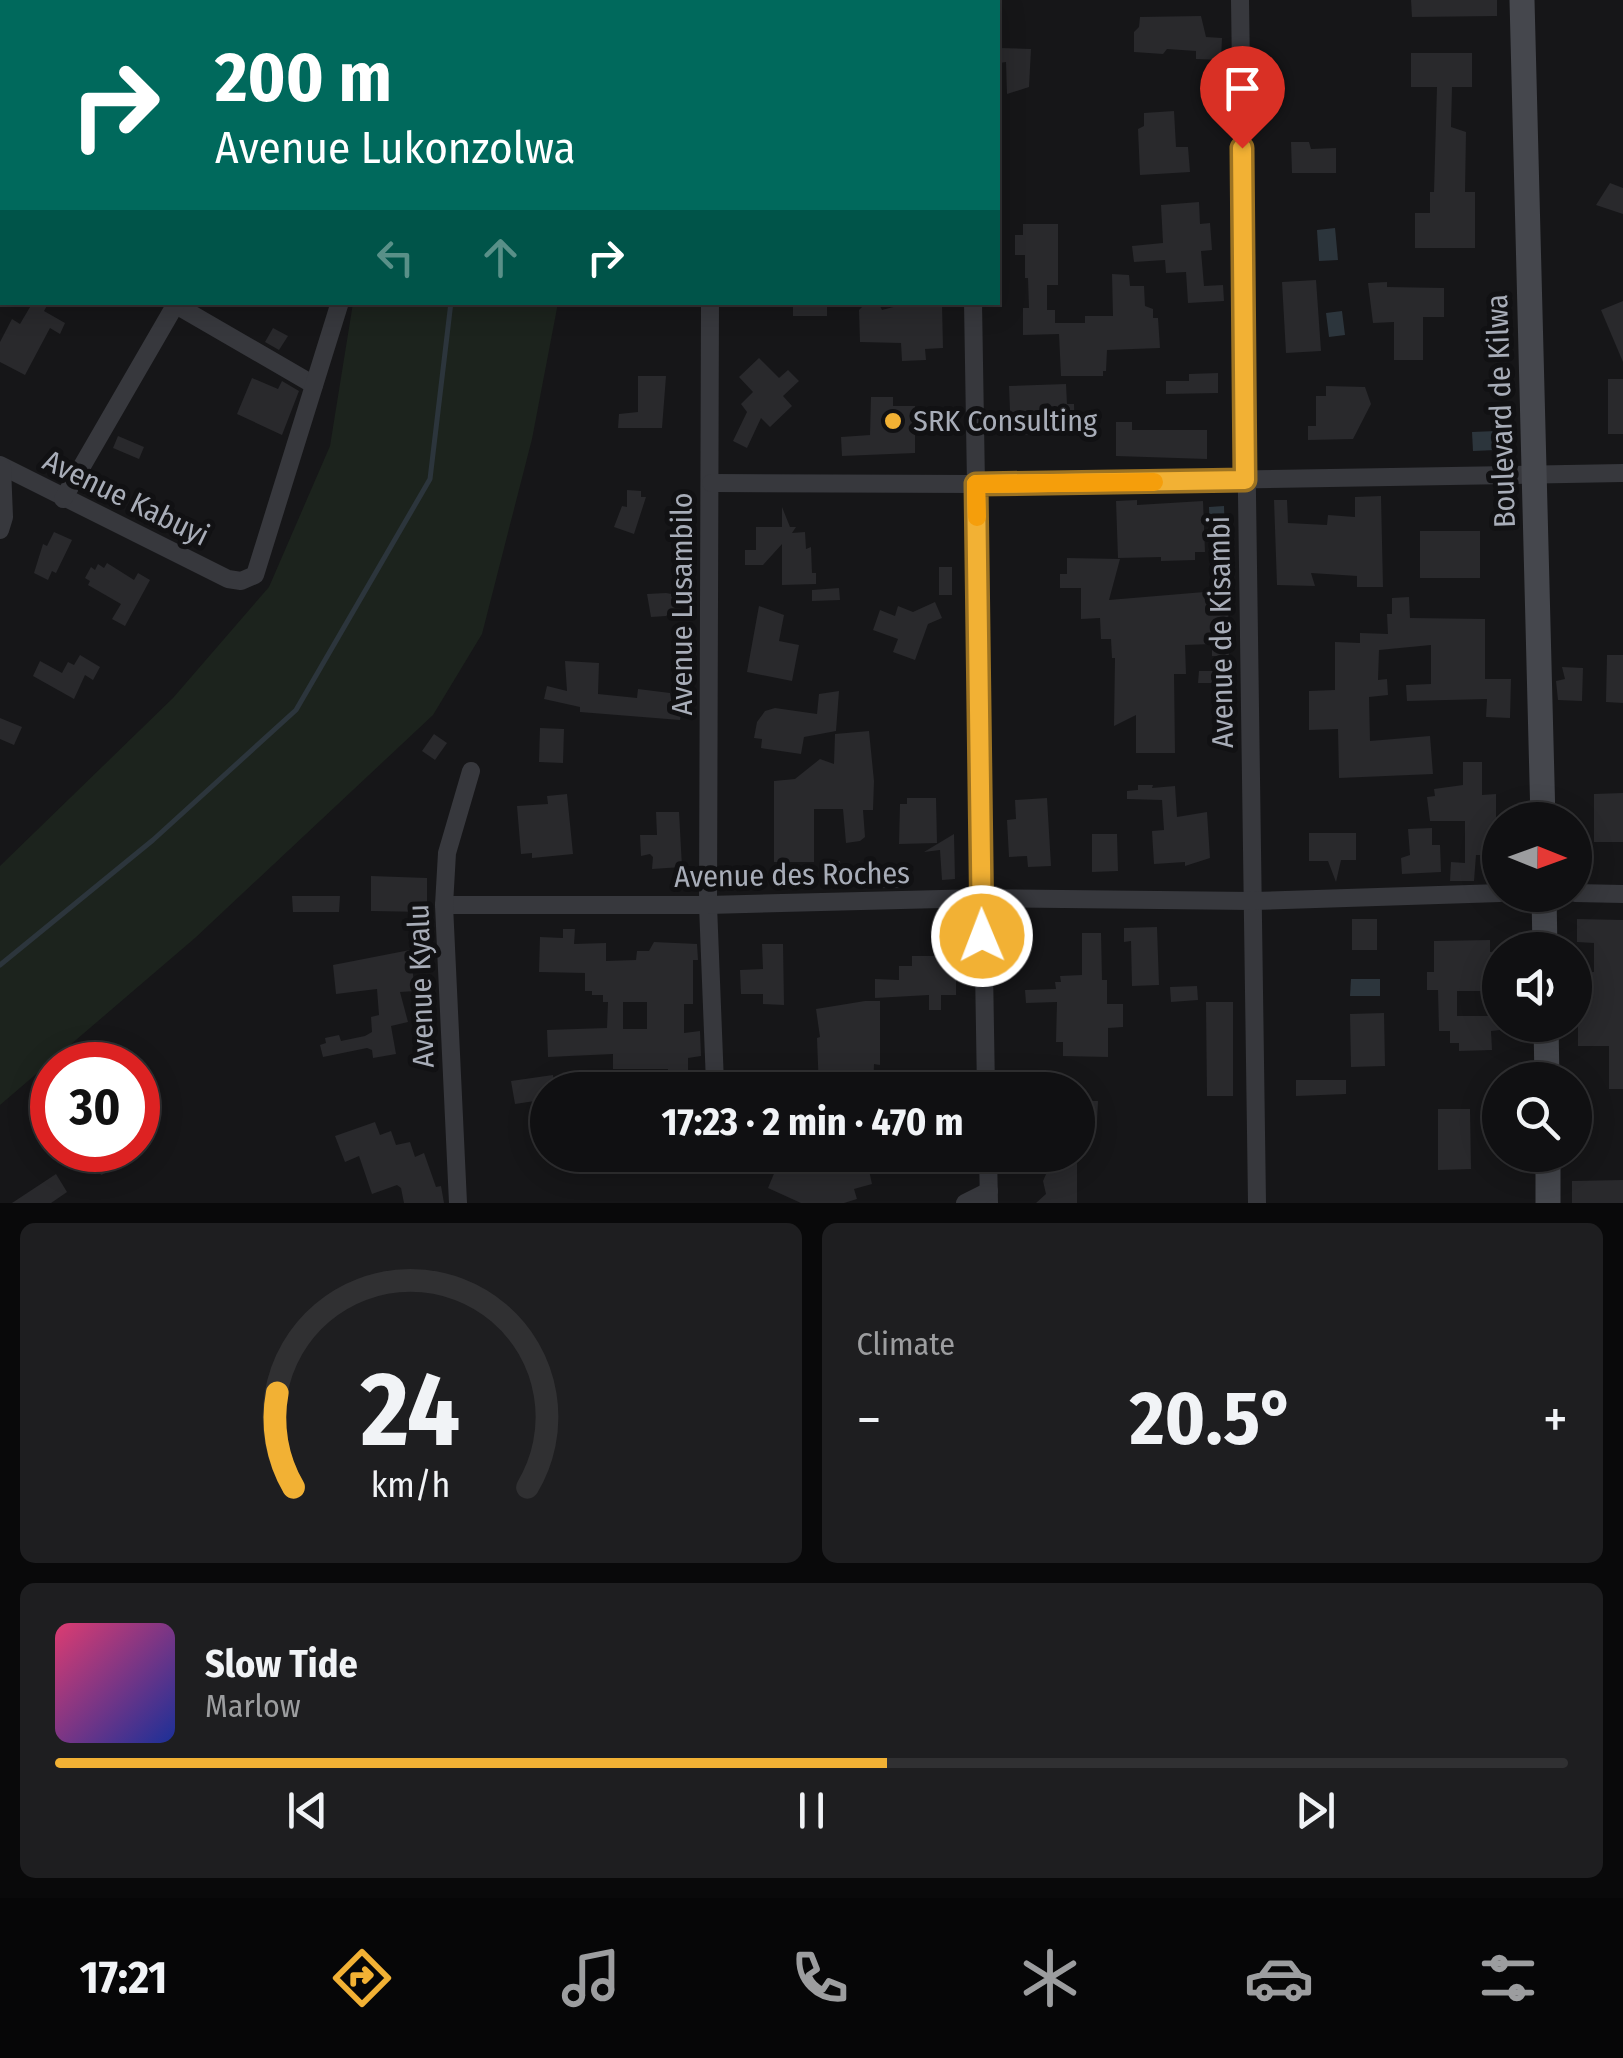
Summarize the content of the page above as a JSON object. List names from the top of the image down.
{
  "streets": {
    "street": [
      "Boulevard de Kilwa",
      "Avenue Kabuyi",
      "Avenue Lusambilo",
      "Avenue de Kisambi",
      "Avenue des Roches",
      "Avenue Kyalu"
    ]
  },
  "crossings": [
    ["Avenue Lusambilo", "Avenue des Roches"],
    ["Avenue de Kisambi", "Avenue des Roches"],
    ["Avenue des Roches", "Avenue Kyalu"]
  ],
  "places": ["SRK Consulting"],
  "north": "right",
  "page": {
    "turn": ["200 m", "Avenue Lukonzolwa"],
    "limit": "30",
    "trip": "17:23 · 2 min · 470 m",
    "tile": "Climate",
    "heat": ["−", "20.5°", "+"],
    "song": ["Slow Tide", "Marlow"],
    "tabs": "17:21",
    "gauge": ["24", "km/h"]
  }
}
